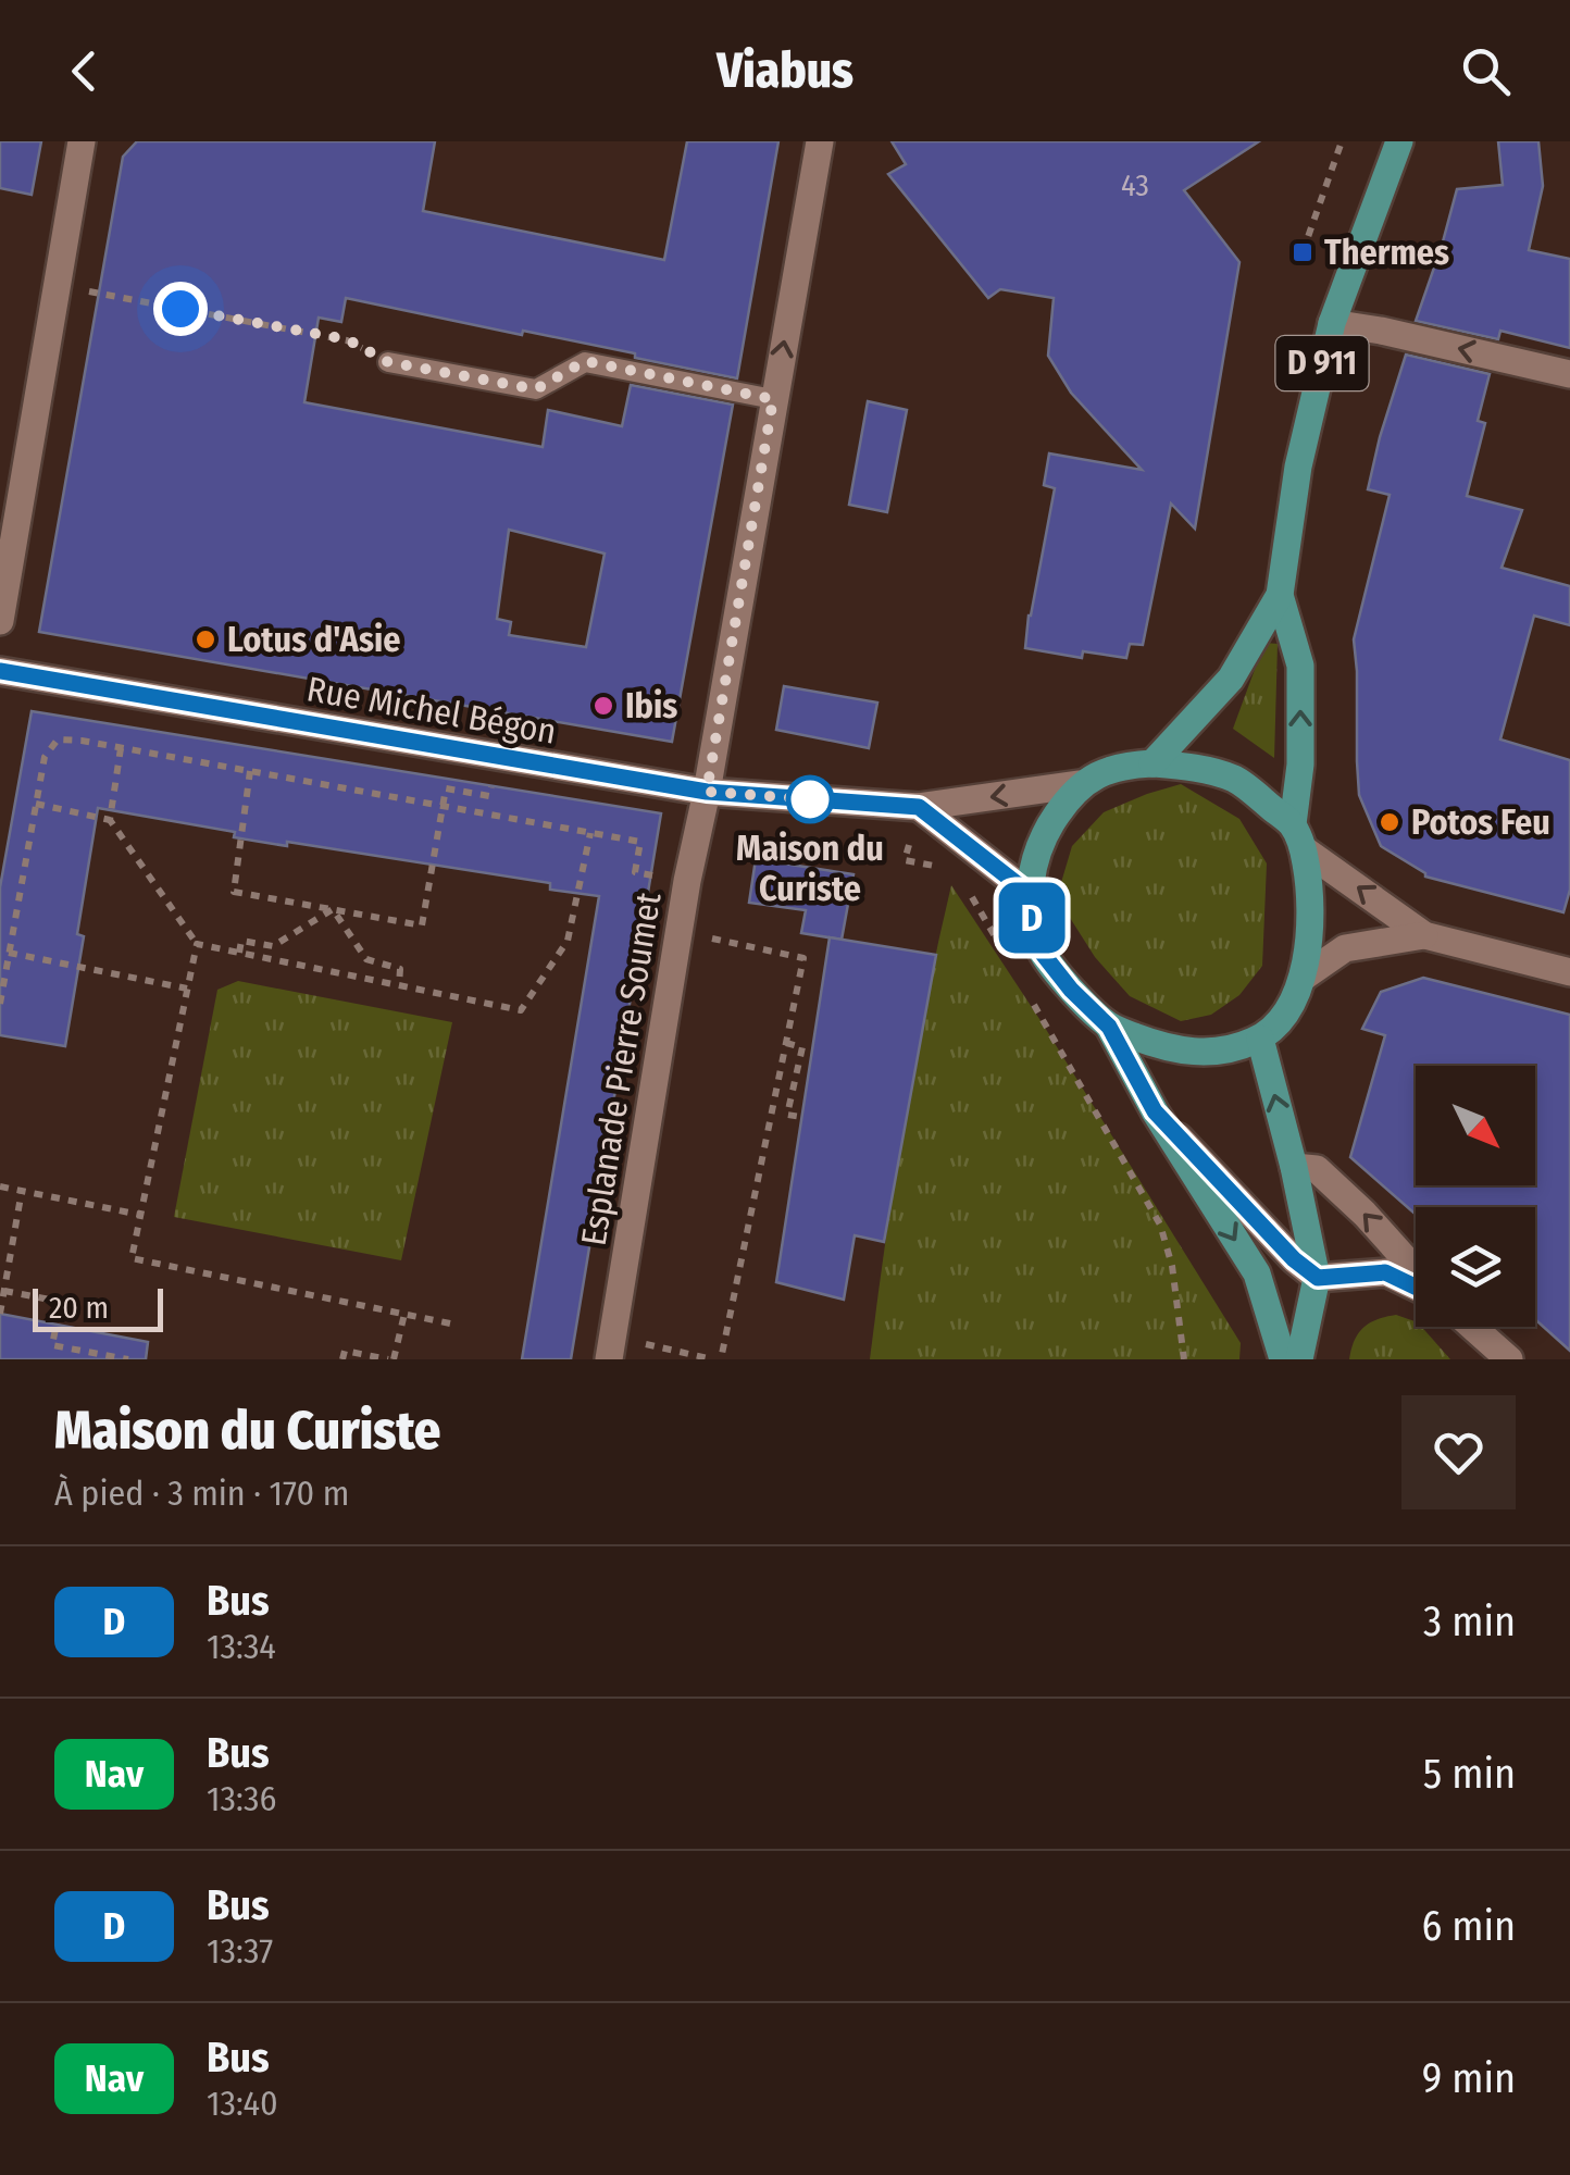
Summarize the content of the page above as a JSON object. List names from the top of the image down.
{
  "streets": {
    "main road": ["D 911"],
    "street": ["Rue Michel Bégon", "Esplanade Pierre Soumet"]
  },
  "crossings": [
    ["D 911", "Rue Michel Bégon"],
    ["Rue Michel Bégon", "Esplanade Pierre Soumet"]
  ],
  "places": {
    "transit": ["Thermes"],
    "other": [
      "Lotus d'Asie",
      "Ibis",
      "Maison du Curiste",
      "Potos Feu"
    ]
  },
  "lines": ["bus line D"],
  "house_numbers": ["43"],
  "scale_bar": "20 m",
  "north": "bottom right",
  "page": {
    "header": "Viabus",
    "on_map": "D",
    "scale": "20 m",
    "heading": ["Maison du Curiste", "À pied · 3 min · 170 m"],
    "list": [
      {
        "mark": "D",
        "name": "Bus",
        "note": "13:34",
        "value": "3 min"
      },
      {
        "mark": "Nav",
        "name": "Bus",
        "note": "13:36",
        "value": "5 min"
      },
      {
        "mark": "D",
        "name": "Bus",
        "note": "13:37",
        "value": "6 min"
      },
      {
        "mark": "Nav",
        "name": "Bus",
        "note": "13:40",
        "value": "9 min"
      }
    ]
  }
}
